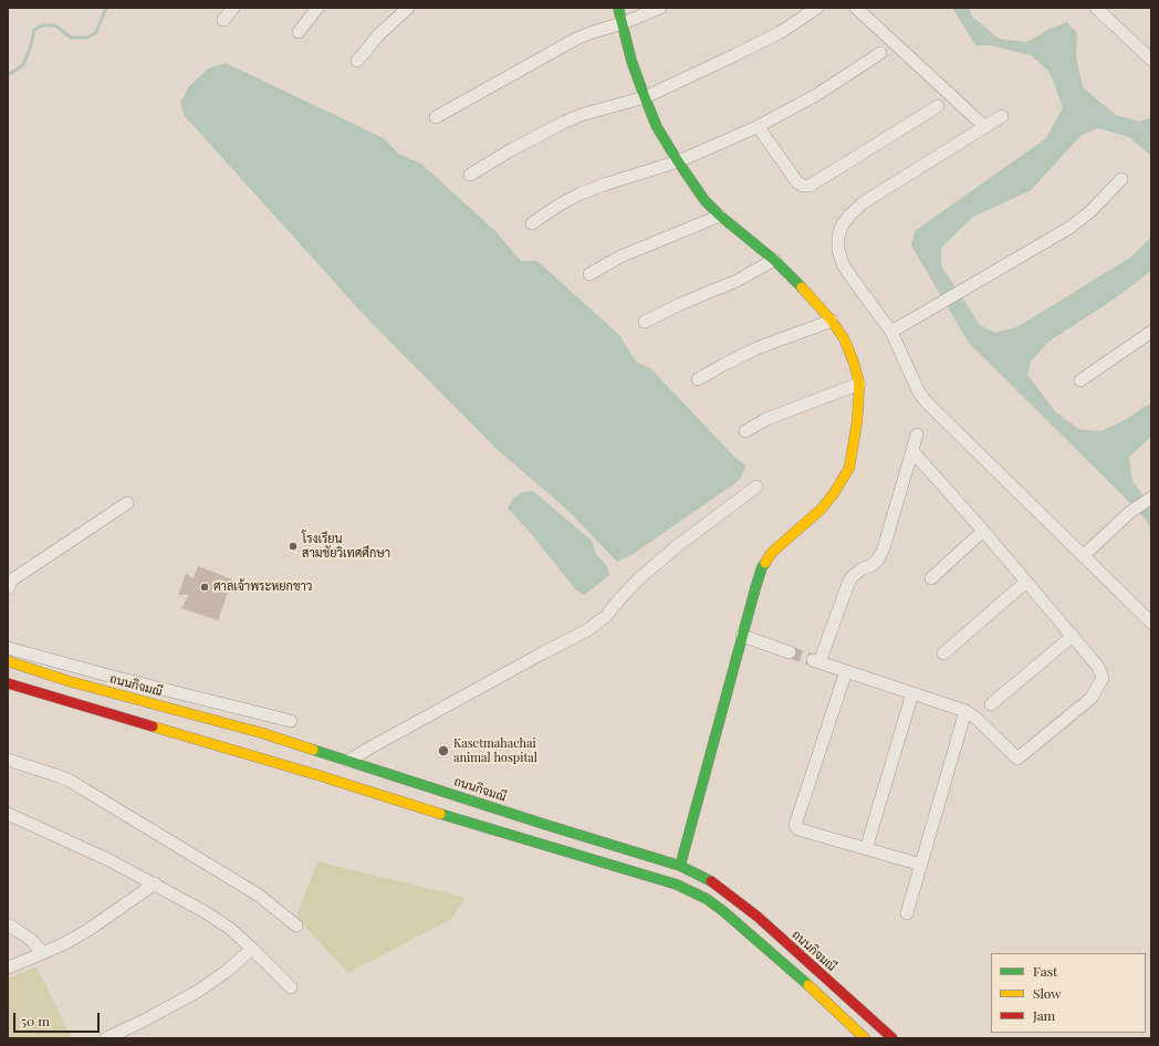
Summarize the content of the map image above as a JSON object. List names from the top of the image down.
{
  "streets": {
    "main road": ["ถนนกิจมณี"]
  },
  "places": ["โรงเรียน สามชัยวิเทศศึกษา", "ศาลเจ้าพระหยกขาว", "Kasetmahachai animal hospital"],
  "legend": ["Fast", "Slow", "Jam"],
  "scale_bar": "50 m"
}
